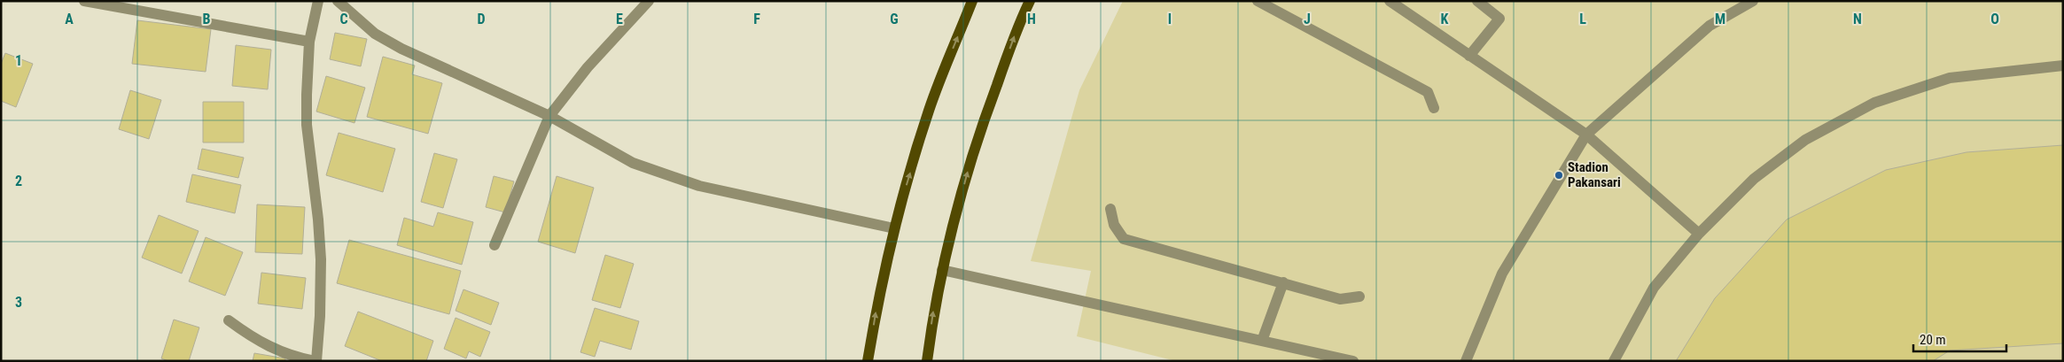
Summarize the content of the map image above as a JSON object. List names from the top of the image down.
{
  "places": ["Stadion Pakansari"],
  "scale_bar": "20 m",
  "grid": {
    "columns": [
      "A",
      "B",
      "C",
      "D",
      "E",
      "F",
      "G",
      "H",
      "I",
      "J",
      "K",
      "L",
      "M",
      "N",
      "O"
    ],
    "rows": ["1", "2", "3"]
  }
}
